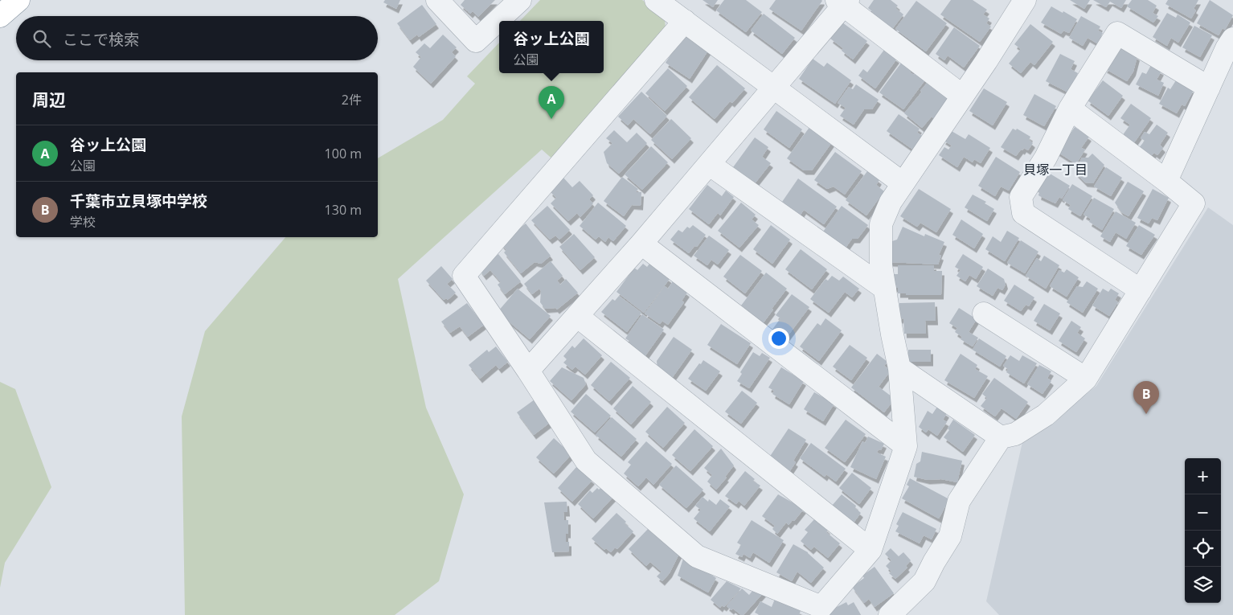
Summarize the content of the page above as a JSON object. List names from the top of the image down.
{
  "districts": ["貝塚一丁目"],
  "page": {
    "search": "ここで検索",
    "popup": ["谷ッ上公園", "公園"],
    "heading": ["周辺", "2件"],
    "pins": ["A", "B"],
    "list": [
      {
        "mark": "A",
        "name": "谷ッ上公園",
        "note": "公園",
        "value": "100 m"
      },
      {
        "mark": "B",
        "name": "千葉市立貝塚中学校",
        "note": "学校",
        "value": "130 m"
      }
    ],
    "map_buttons": ["+", "−"]
  }
}
